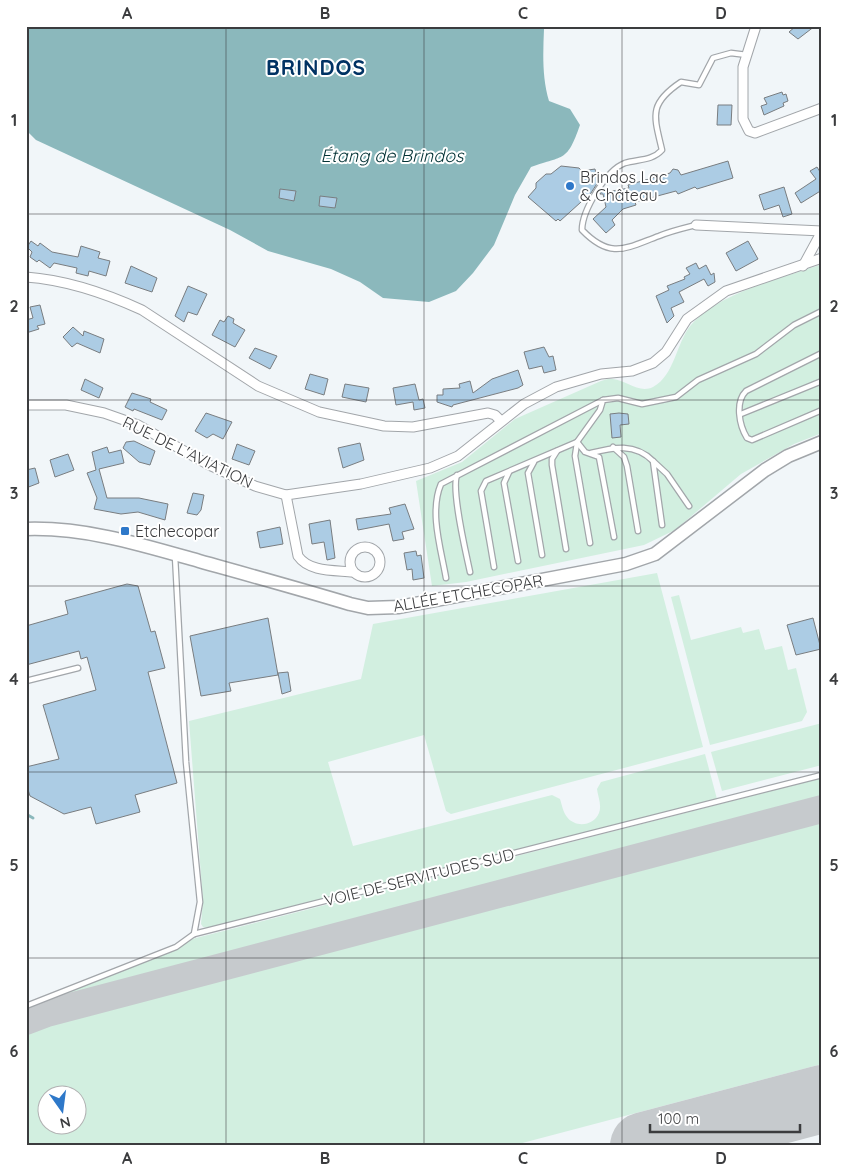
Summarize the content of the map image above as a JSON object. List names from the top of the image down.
{
  "streets": {
    "street": ["RUE DE L'AVIATION", "ALLÉE ETCHECOPAR"],
    "lane": ["VOIE DE SERVITUDES SUD"]
  },
  "districts": ["BRINDOS"],
  "water": ["Étang de Brindos"],
  "places": {
    "other": ["Brindos Lac & Château"],
    "transit": ["Etchecopar"]
  },
  "scale_bar": "100 m",
  "north": "bottom",
  "grid": {
    "columns": [
      "A",
      "B",
      "C",
      "D"
    ],
    "rows": [
      "1",
      "2",
      "3",
      "4",
      "5",
      "6"
    ]
  }
}
